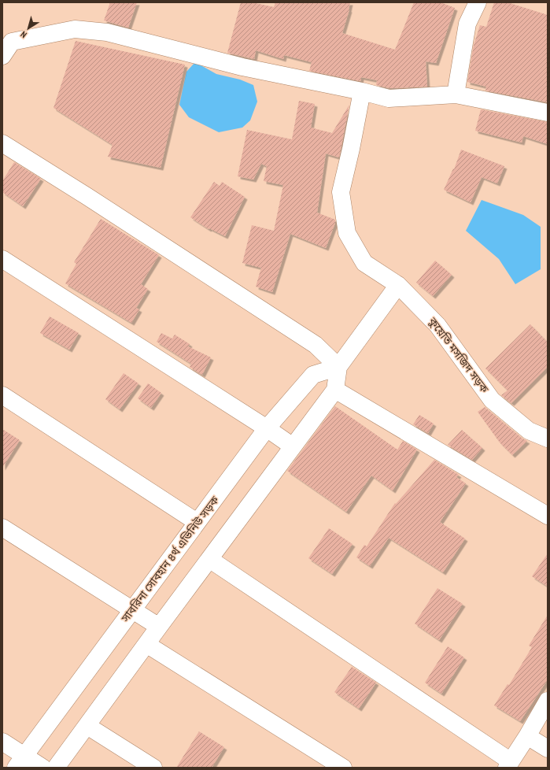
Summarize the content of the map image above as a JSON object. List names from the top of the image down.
{
  "streets": {
    "street": ["কুয়েতি মসজিদ সড়ক", "সাবরিনা সোবহান ৪র্থ এভিনিউ সড়ক"]
  },
  "north": "bottom left"
}
